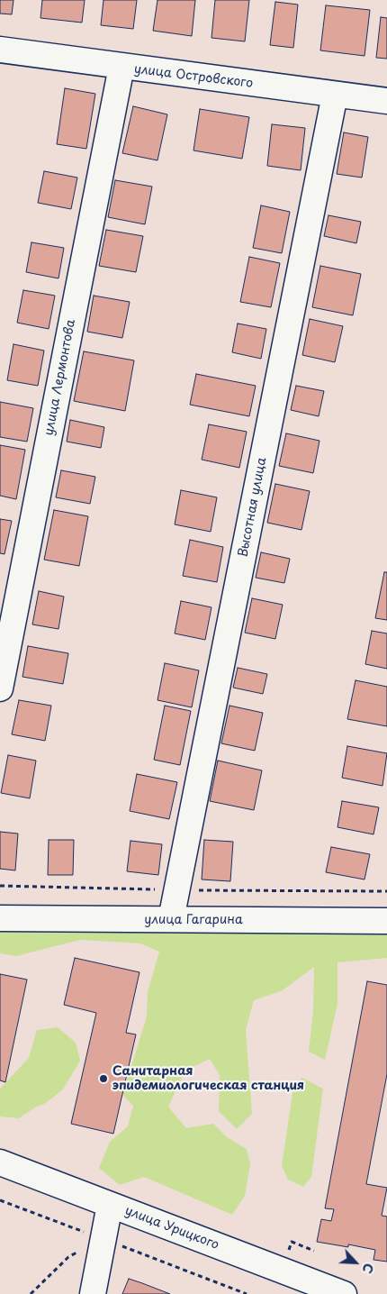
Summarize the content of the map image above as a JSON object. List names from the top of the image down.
{
  "streets": {
    "street": [
      "улица Островского",
      "улица Лермонтова",
      "Высотная улица",
      "улица Гагарина",
      "улица Урицкого"
    ]
  },
  "crossings": [
    ["улица Островского", "улица Лермонтова"],
    ["улица Островского", "Высотная улица"],
    ["Высотная улица", "улица Гагарина"]
  ],
  "places": ["Санитарная эпидемиологическая станция"],
  "north": "bottom right"
}
